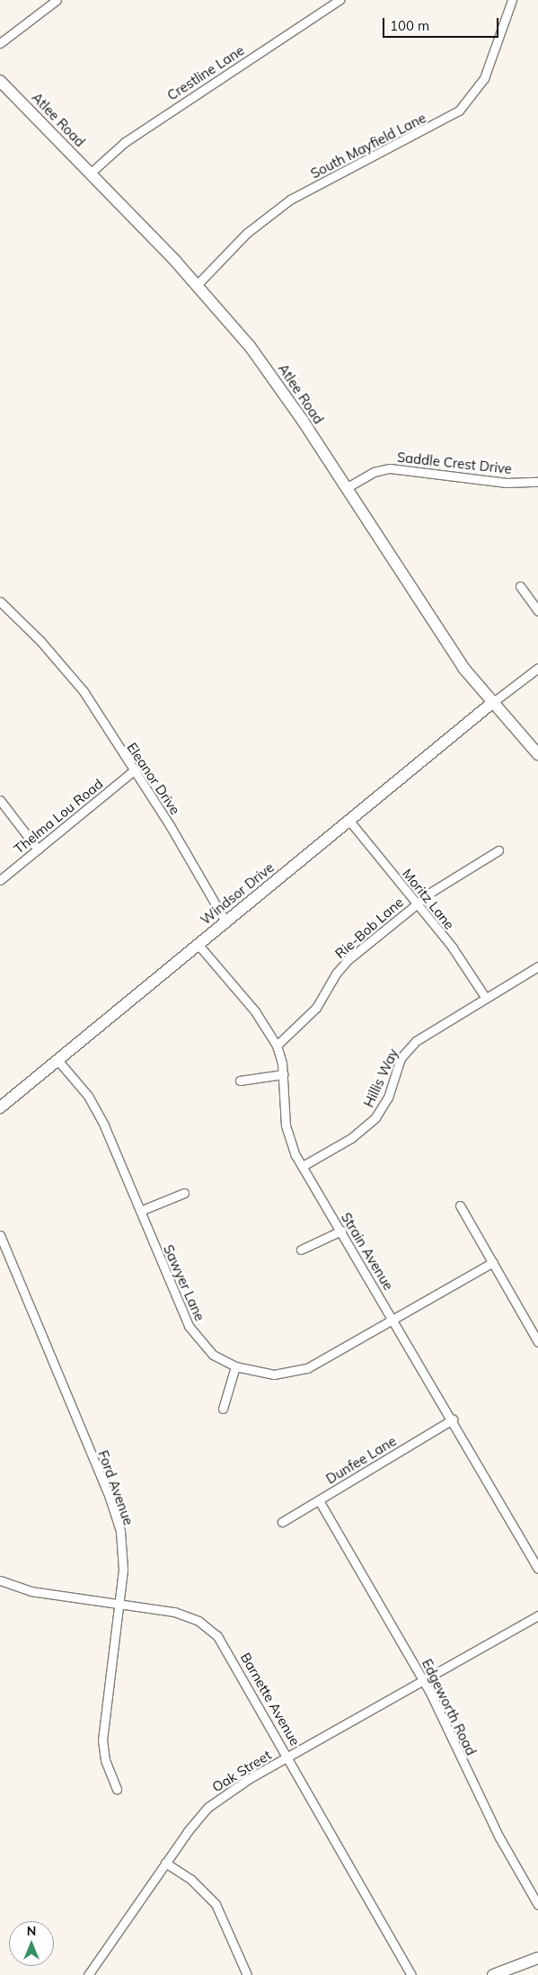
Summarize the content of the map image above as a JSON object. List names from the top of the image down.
{
  "streets": {
    "main road": ["Atlee Road", "Windsor Drive"],
    "street": [
      "Crestline Lane",
      "South Mayfield Lane",
      "Saddle Crest Drive",
      "Eleanor Drive",
      "Thelma Lou Road",
      "Moritz Lane",
      "Rie-Bob Lane",
      "Hillis Way",
      "Strain Avenue",
      "Sawyer Lane",
      "Dunfee Lane",
      "Ford Avenue",
      "Barnette Avenue",
      "Edgeworth Road",
      "Oak Street"
    ]
  },
  "crossings": [
    ["Crestline Lane", "Atlee Road"],
    ["Atlee Road", "South Mayfield Lane"],
    ["Atlee Road", "Saddle Crest Drive"],
    ["Atlee Road", "Windsor Drive"],
    ["Eleanor Drive", "Thelma Lou Road"],
    ["Eleanor Drive", "Windsor Drive"],
    ["Windsor Drive", "Moritz Lane"],
    ["Windsor Drive", "Strain Avenue"],
    ["Windsor Drive", "Sawyer Lane"],
    ["Moritz Lane", "Rie-Bob Lane"],
    ["Moritz Lane", "Hillis Way"],
    ["Rie-Bob Lane", "Strain Avenue"],
    ["Hillis Way", "Strain Avenue"],
    ["Strain Avenue", "Sawyer Lane"],
    ["Strain Avenue", "Dunfee Lane"],
    ["Dunfee Lane", "Edgeworth Road"],
    ["Ford Avenue", "Barnette Avenue"],
    ["Barnette Avenue", "Oak Street"],
    ["Edgeworth Road", "Oak Street"]
  ],
  "scale_bar": "100 m",
  "north": "top"
}
